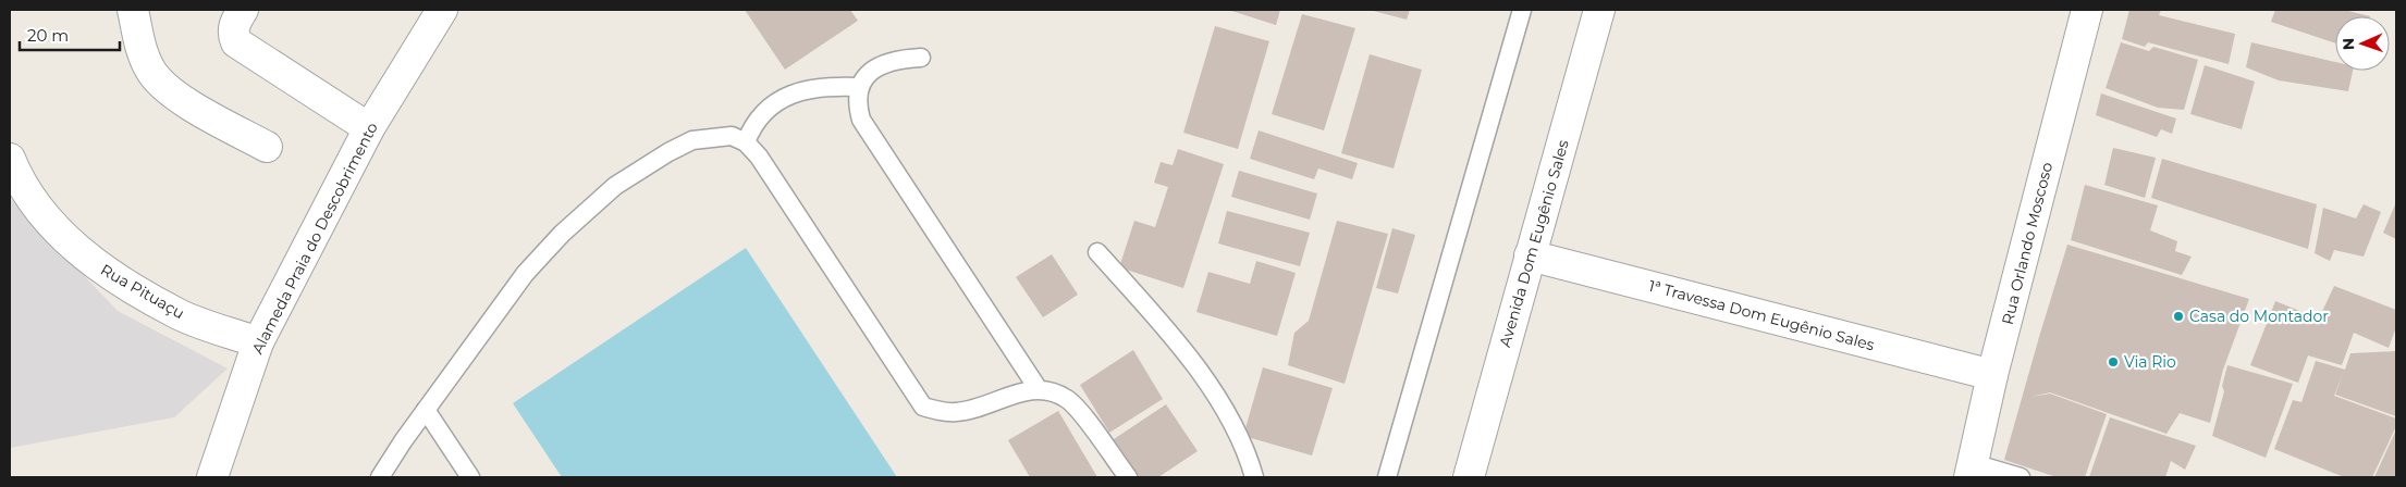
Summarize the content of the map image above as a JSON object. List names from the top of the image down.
{
  "streets": {
    "street": [
      "Alameda Praia do Descobrimento",
      "Avenida Dom Eugênio Sales",
      "Rua Orlando Moscoso",
      "Rua Pituaçu",
      "1ª Travessa Dom Eugênio Sales"
    ]
  },
  "crossings": [
    ["Alameda Praia do Descobrimento", "Rua Pituaçu"],
    ["Avenida Dom Eugênio Sales", "1ª Travessa Dom Eugênio Sales"],
    ["Rua Orlando Moscoso", "1ª Travessa Dom Eugênio Sales"]
  ],
  "places": ["Casa do Montador", "Via Rio"],
  "scale_bar": "20 m",
  "north": "left"
}
